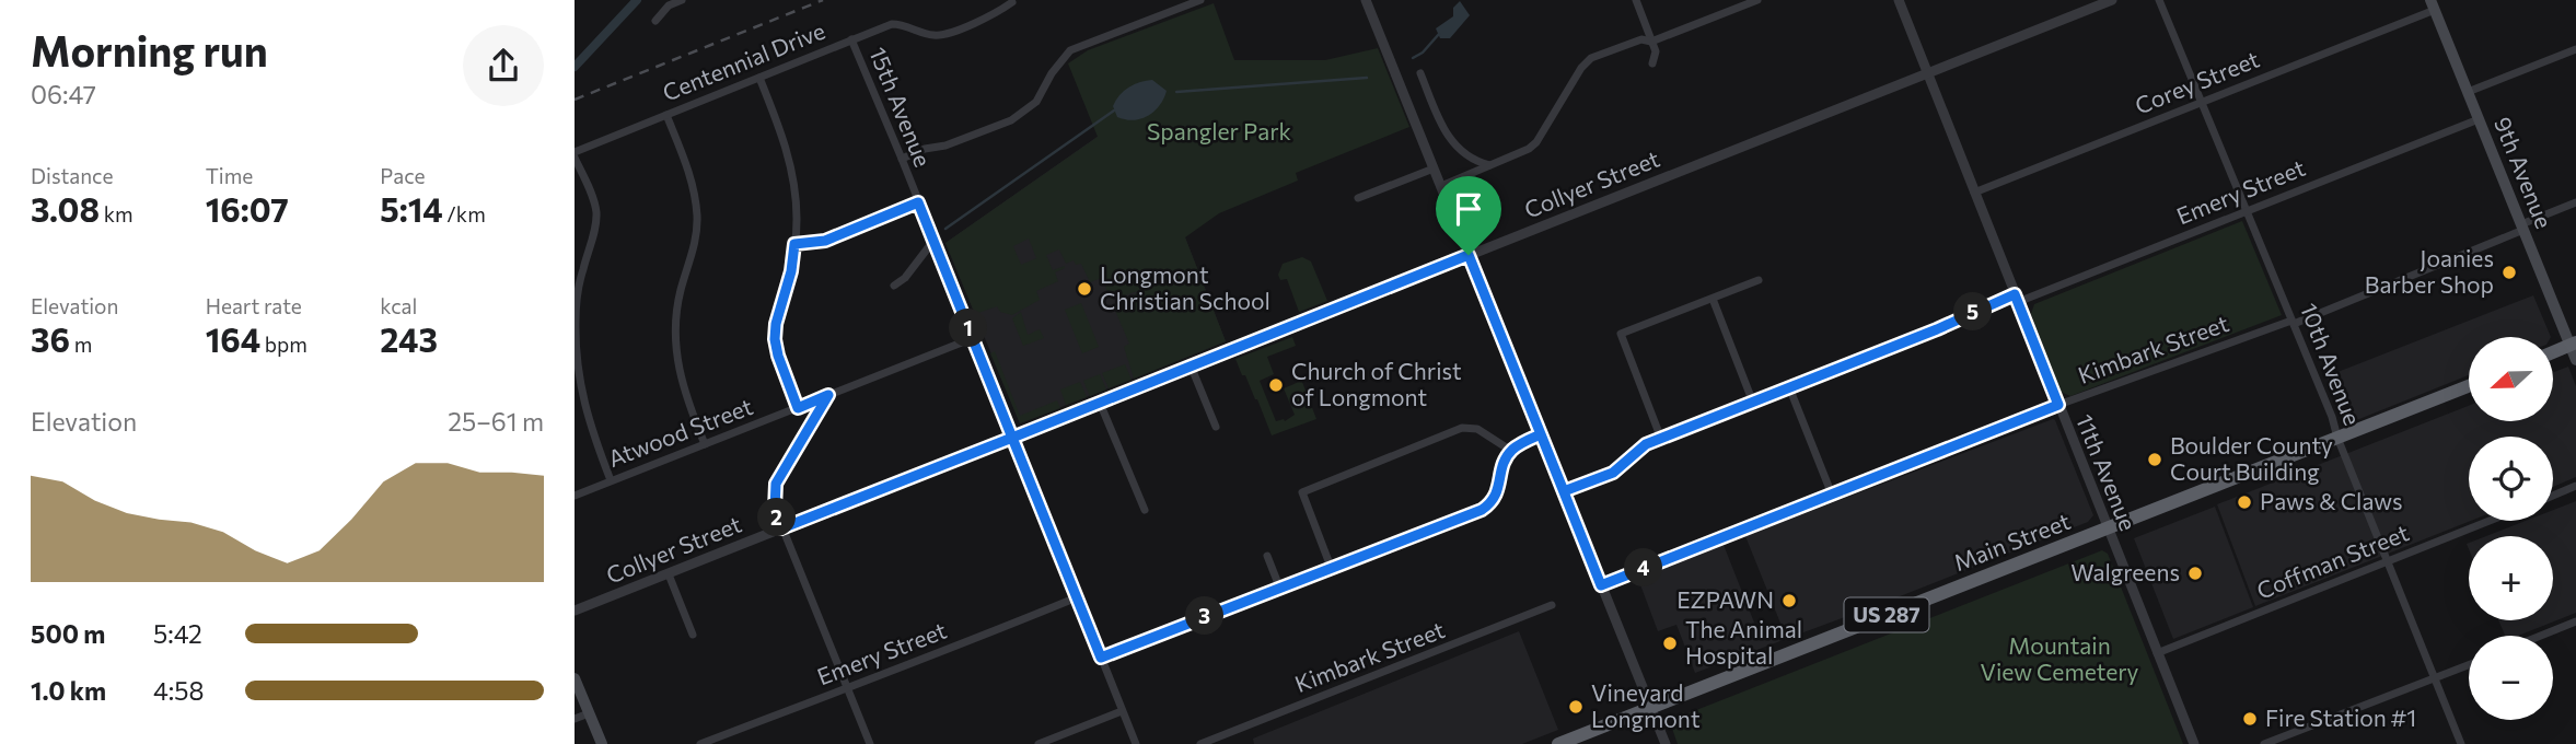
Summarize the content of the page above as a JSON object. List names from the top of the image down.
{
  "streets": {
    "highway": ["Main Street", "US 287"],
    "main road": ["9th Avenue"],
    "street": [
      "Centennial Drive",
      "Corey Street",
      "15th Avenue",
      "Collyer Street",
      "Emery Street",
      "Kimbark Street",
      "10th Avenue",
      "Atwood Street",
      "11th Avenue",
      "Coffman Street"
    ]
  },
  "crossings": [
    ["Centennial Drive", "15th Avenue"],
    ["Corey Street", "9th Avenue"],
    ["Corey Street", "10th Avenue"],
    ["Corey Street", "11th Avenue"],
    ["15th Avenue", "Collyer Street"],
    ["15th Avenue", "Emery Street"],
    ["15th Avenue", "Atwood Street"],
    ["9th Avenue", "Emery Street"],
    ["9th Avenue", "Kimbark Street"],
    ["Collyer Street", "11th Avenue"],
    ["Emery Street", "10th Avenue"],
    ["Emery Street", "11th Avenue"],
    ["Kimbark Street", "10th Avenue"],
    ["Kimbark Street", "11th Avenue"],
    ["10th Avenue", "Main Street"],
    ["10th Avenue", "Coffman Street"],
    ["11th Avenue", "Main Street"],
    ["11th Avenue", "Coffman Street"]
  ],
  "parks": ["Spangler Park", "Mountain View Cemetery"],
  "places": [
    "Joanies Barber Shop",
    "Longmont Christian School",
    "Church of Christ of Longmont",
    "Boulder County Court Building",
    "Paws & Claws",
    "Walgreens",
    "EZPAWN",
    "The Animal Hospital",
    "Vineyard Longmont",
    "Fire Station #1"
  ],
  "north": "left",
  "page": {
    "heading": ["Morning run", "06:47"],
    "stats": [
      ["Distance", "3.08 km"],
      ["Time", "16:07"],
      ["Pace", "5:14 /km"],
      ["Elevation", "36 m"],
      ["Heart rate", "164 bpm"],
      ["kcal", "243"]
    ],
    "pins": [
      "5",
      "1",
      "2",
      "4",
      "3"
    ],
    "map_buttons": ["+", "−"],
    "chart": ["Elevation", "25–61 m"],
    "list": [
      {
        "name": "500 m",
        "note": "5:42"
      },
      {
        "name": "1.0 km",
        "note": "4:58"
      }
    ]
  }
}
